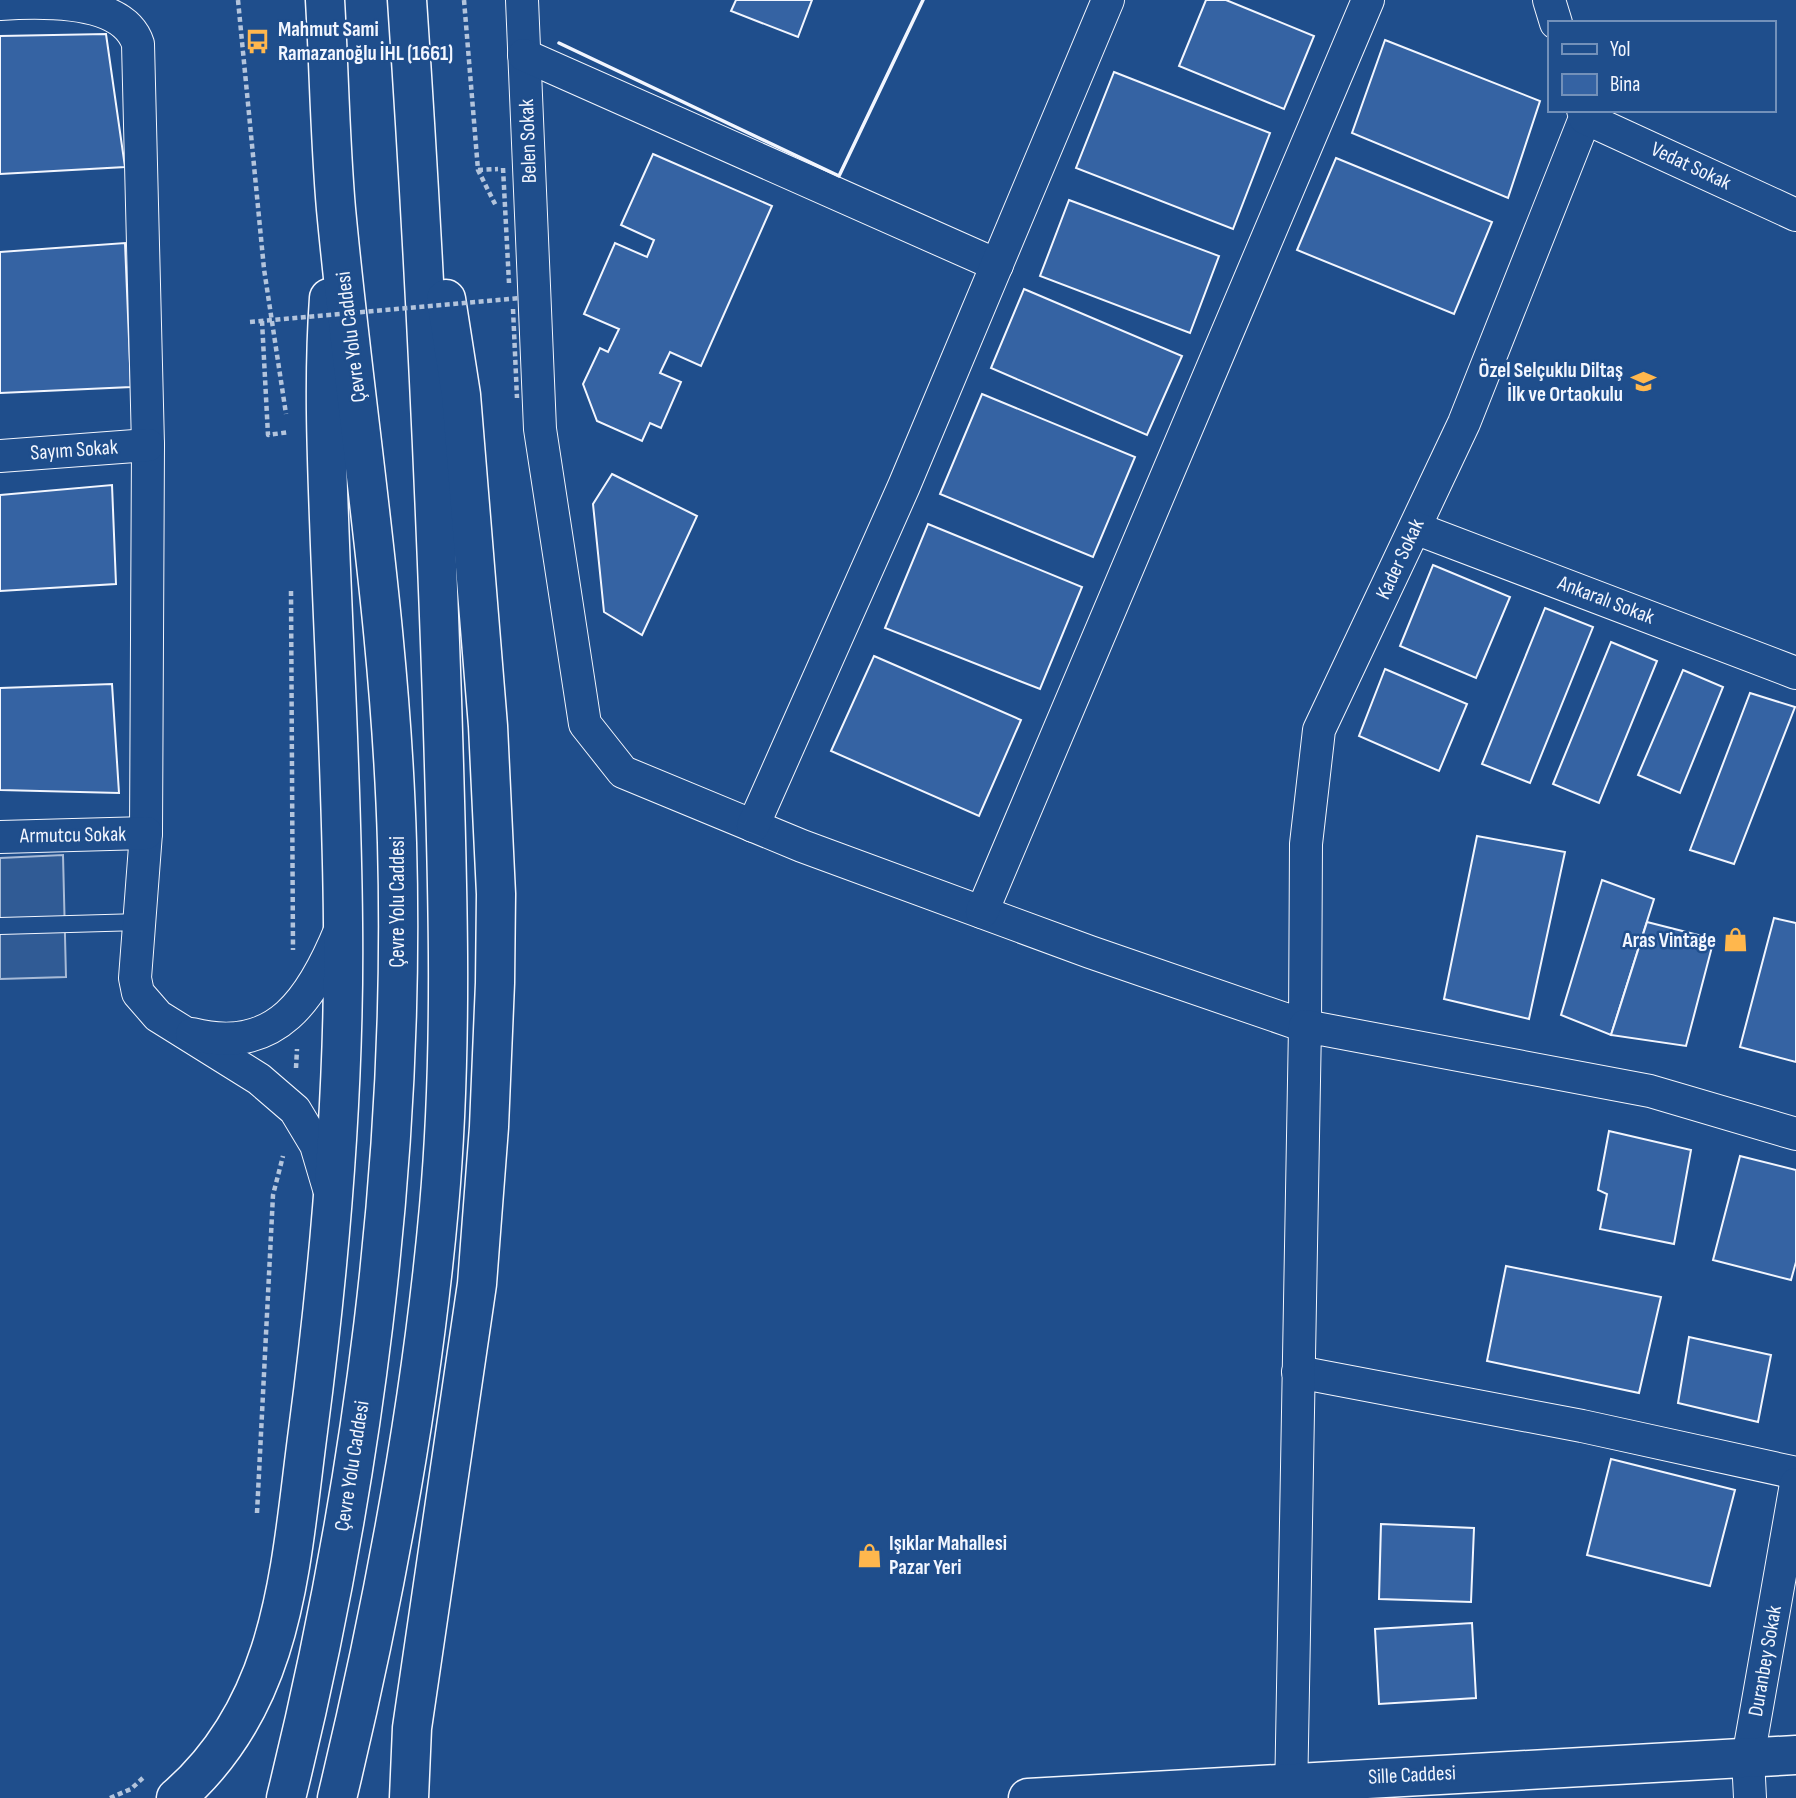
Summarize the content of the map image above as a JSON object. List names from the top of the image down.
{
  "streets": {
    "main road": ["Çevre Yolu Caddesi", "Sille Caddesi"],
    "street": [
      "Belen Sokak",
      "Vedat Sokak",
      "Sayım Sokak",
      "Kader Sokak",
      "Ankaralı Sokak",
      "Armutcu Sokak",
      "Duranbey Sokak"
    ]
  },
  "crossings": [
    ["Belen Sokak", "Kader Sokak"],
    ["Vedat Sokak", "Kader Sokak"],
    ["Kader Sokak", "Ankaralı Sokak"],
    ["Kader Sokak", "Sille Caddesi"],
    ["Duranbey Sokak", "Sille Caddesi"]
  ],
  "places": {
    "bus stop": ["Mahmut Sami Ramazanoğlu İHL (1661)"],
    "school or university": ["Özel Selçuklu Diltaş İlk ve Ortaokulu"],
    "shop": ["Aras Vintage", "Işıklar Mahallesi Pazar Yeri"]
  },
  "legend": ["Yol", "Bina"]
}
